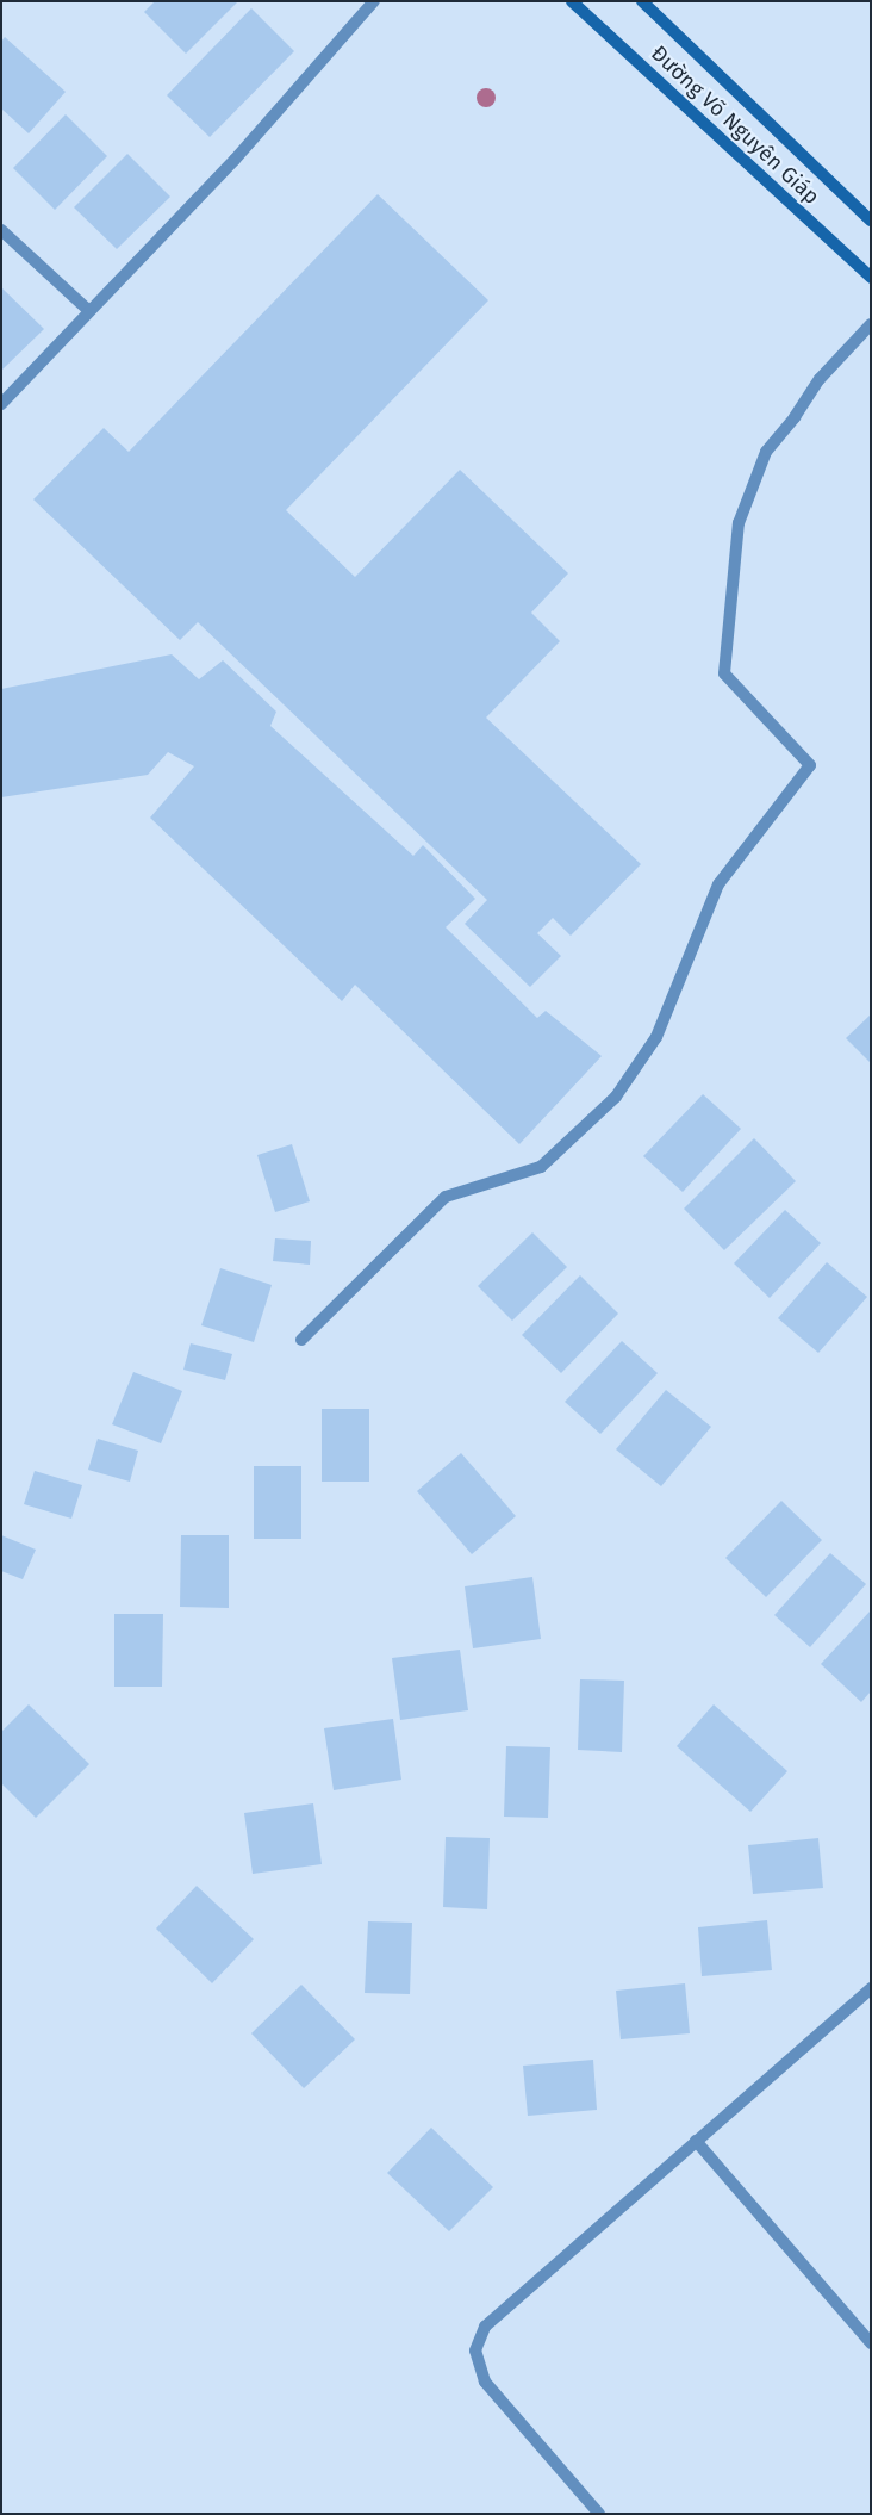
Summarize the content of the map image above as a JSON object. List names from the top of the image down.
{
  "streets": {
    "main road": ["Đường Võ Nguyên Giáp"]
  }
}
